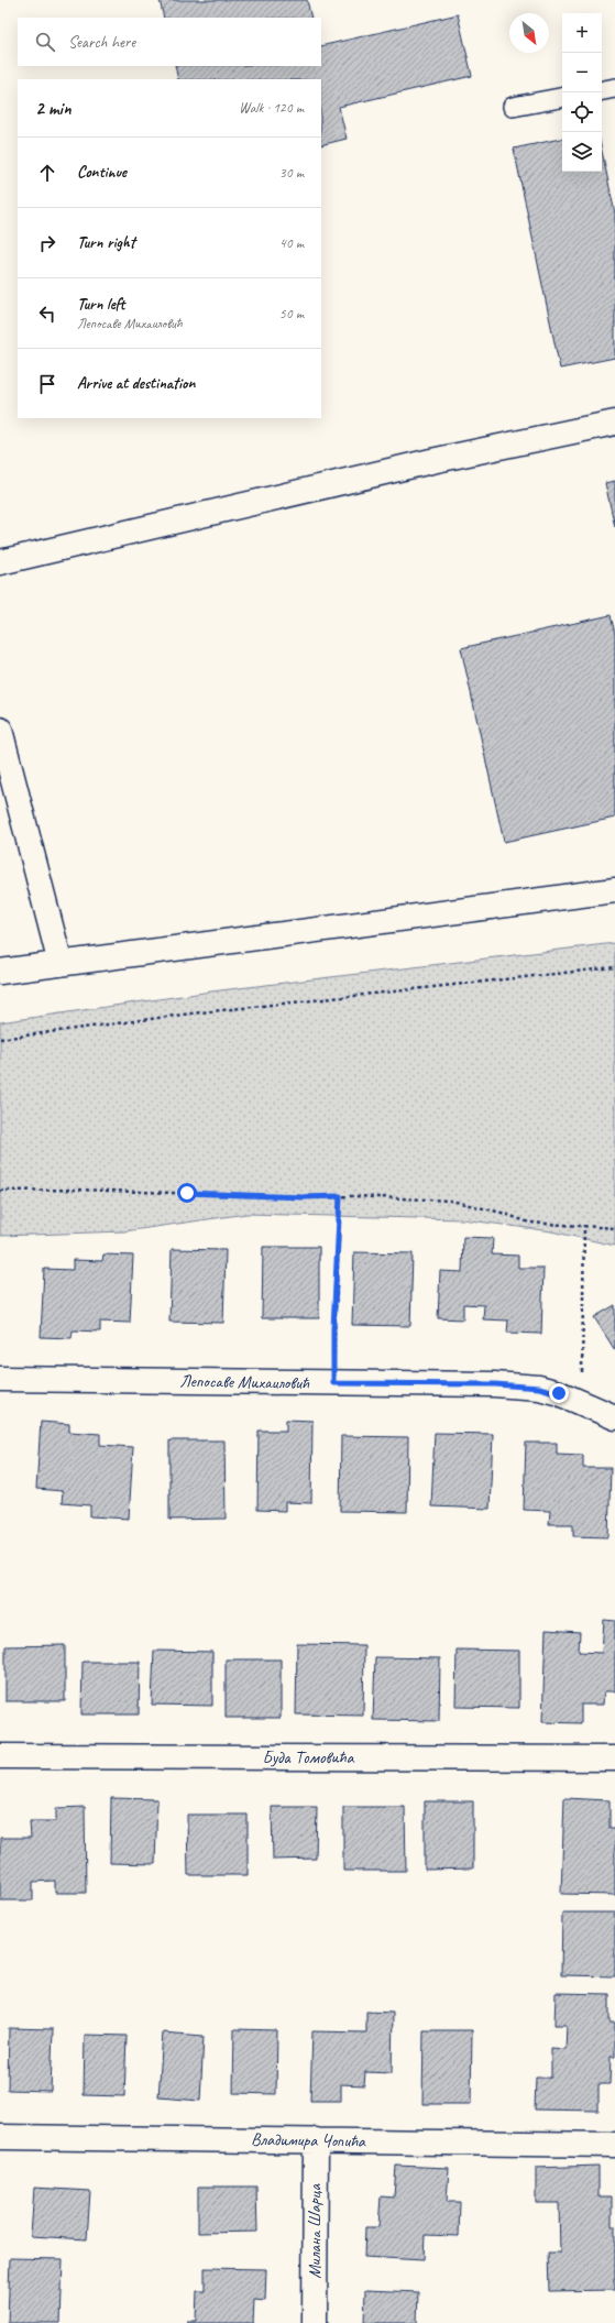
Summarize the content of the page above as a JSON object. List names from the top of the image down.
{
  "streets": {
    "street": [
      "Лепосаве Михаиловић",
      "Буда Томовића",
      "Владимира Чопића",
      "Милана Шарца"
    ]
  },
  "crossings": [
    ["Владимира Чопића", "Милана Шарца"]
  ],
  "north": "bottom right",
  "page": {
    "map_buttons": ["+", "−"],
    "search": "Search here",
    "heading": ["2 min", "Walk · 120 m"],
    "list": [
      ["Continue", "30 m"],
      ["Turn right", "40 m"],
      ["Turn left", "Лепосаве Михаиловић", "50 m"],
      "Arrive at destination"
    ]
  }
}
